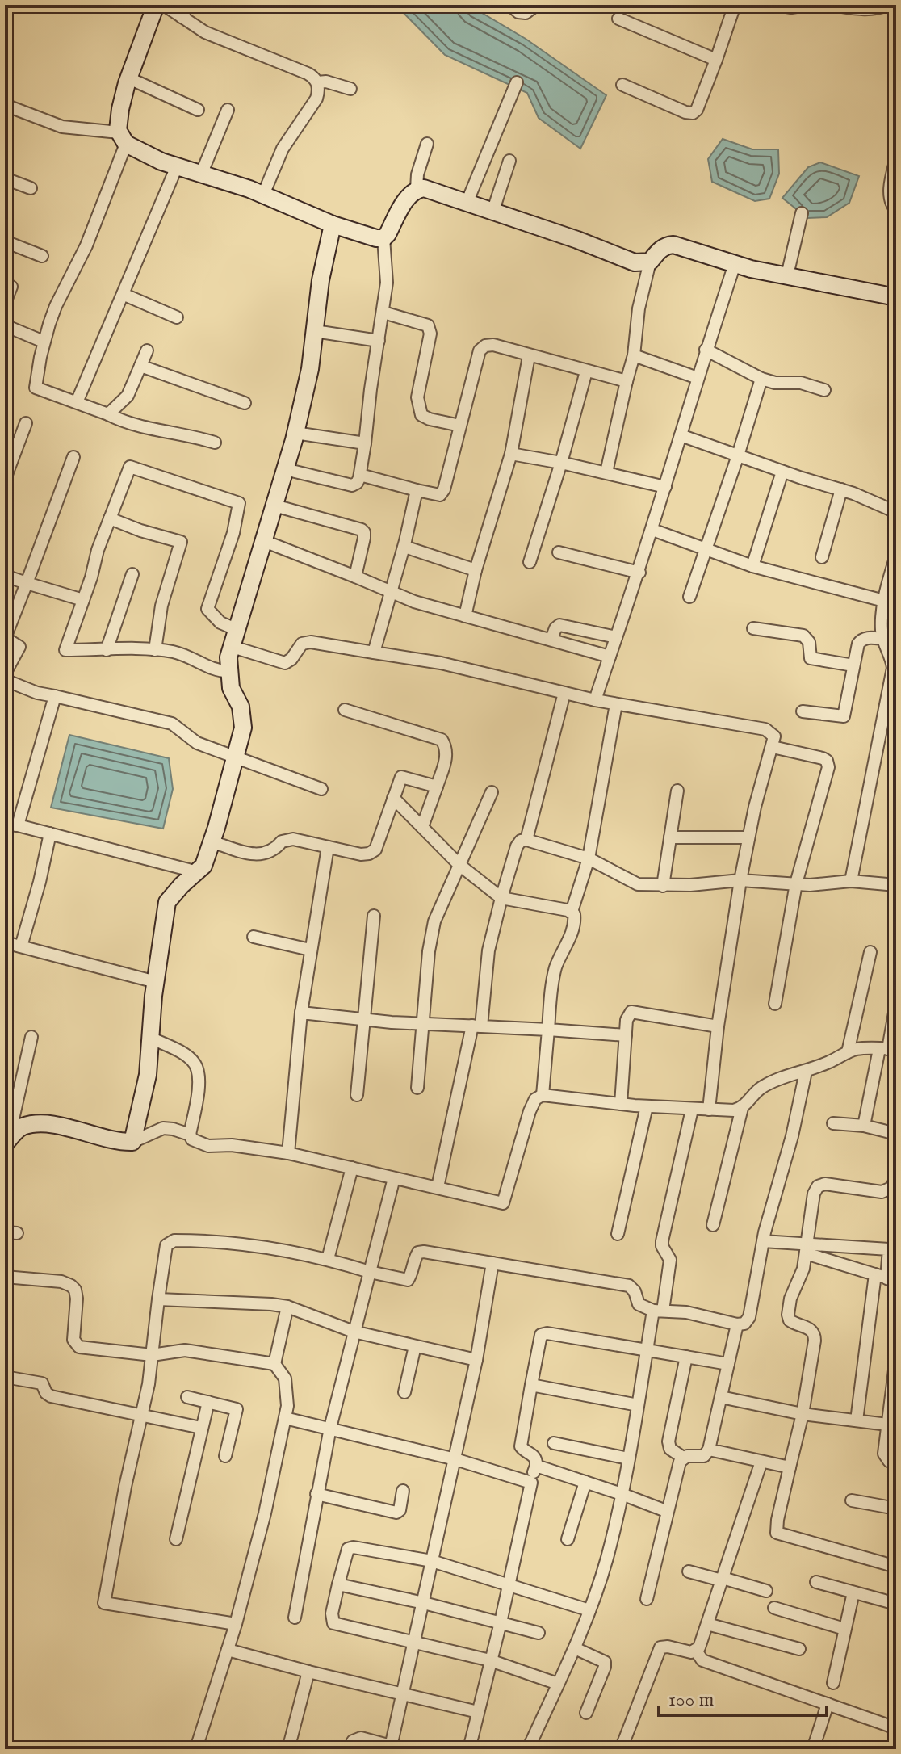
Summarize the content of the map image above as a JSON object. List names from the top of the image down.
{
  "scale_bar": "100 m"
}
